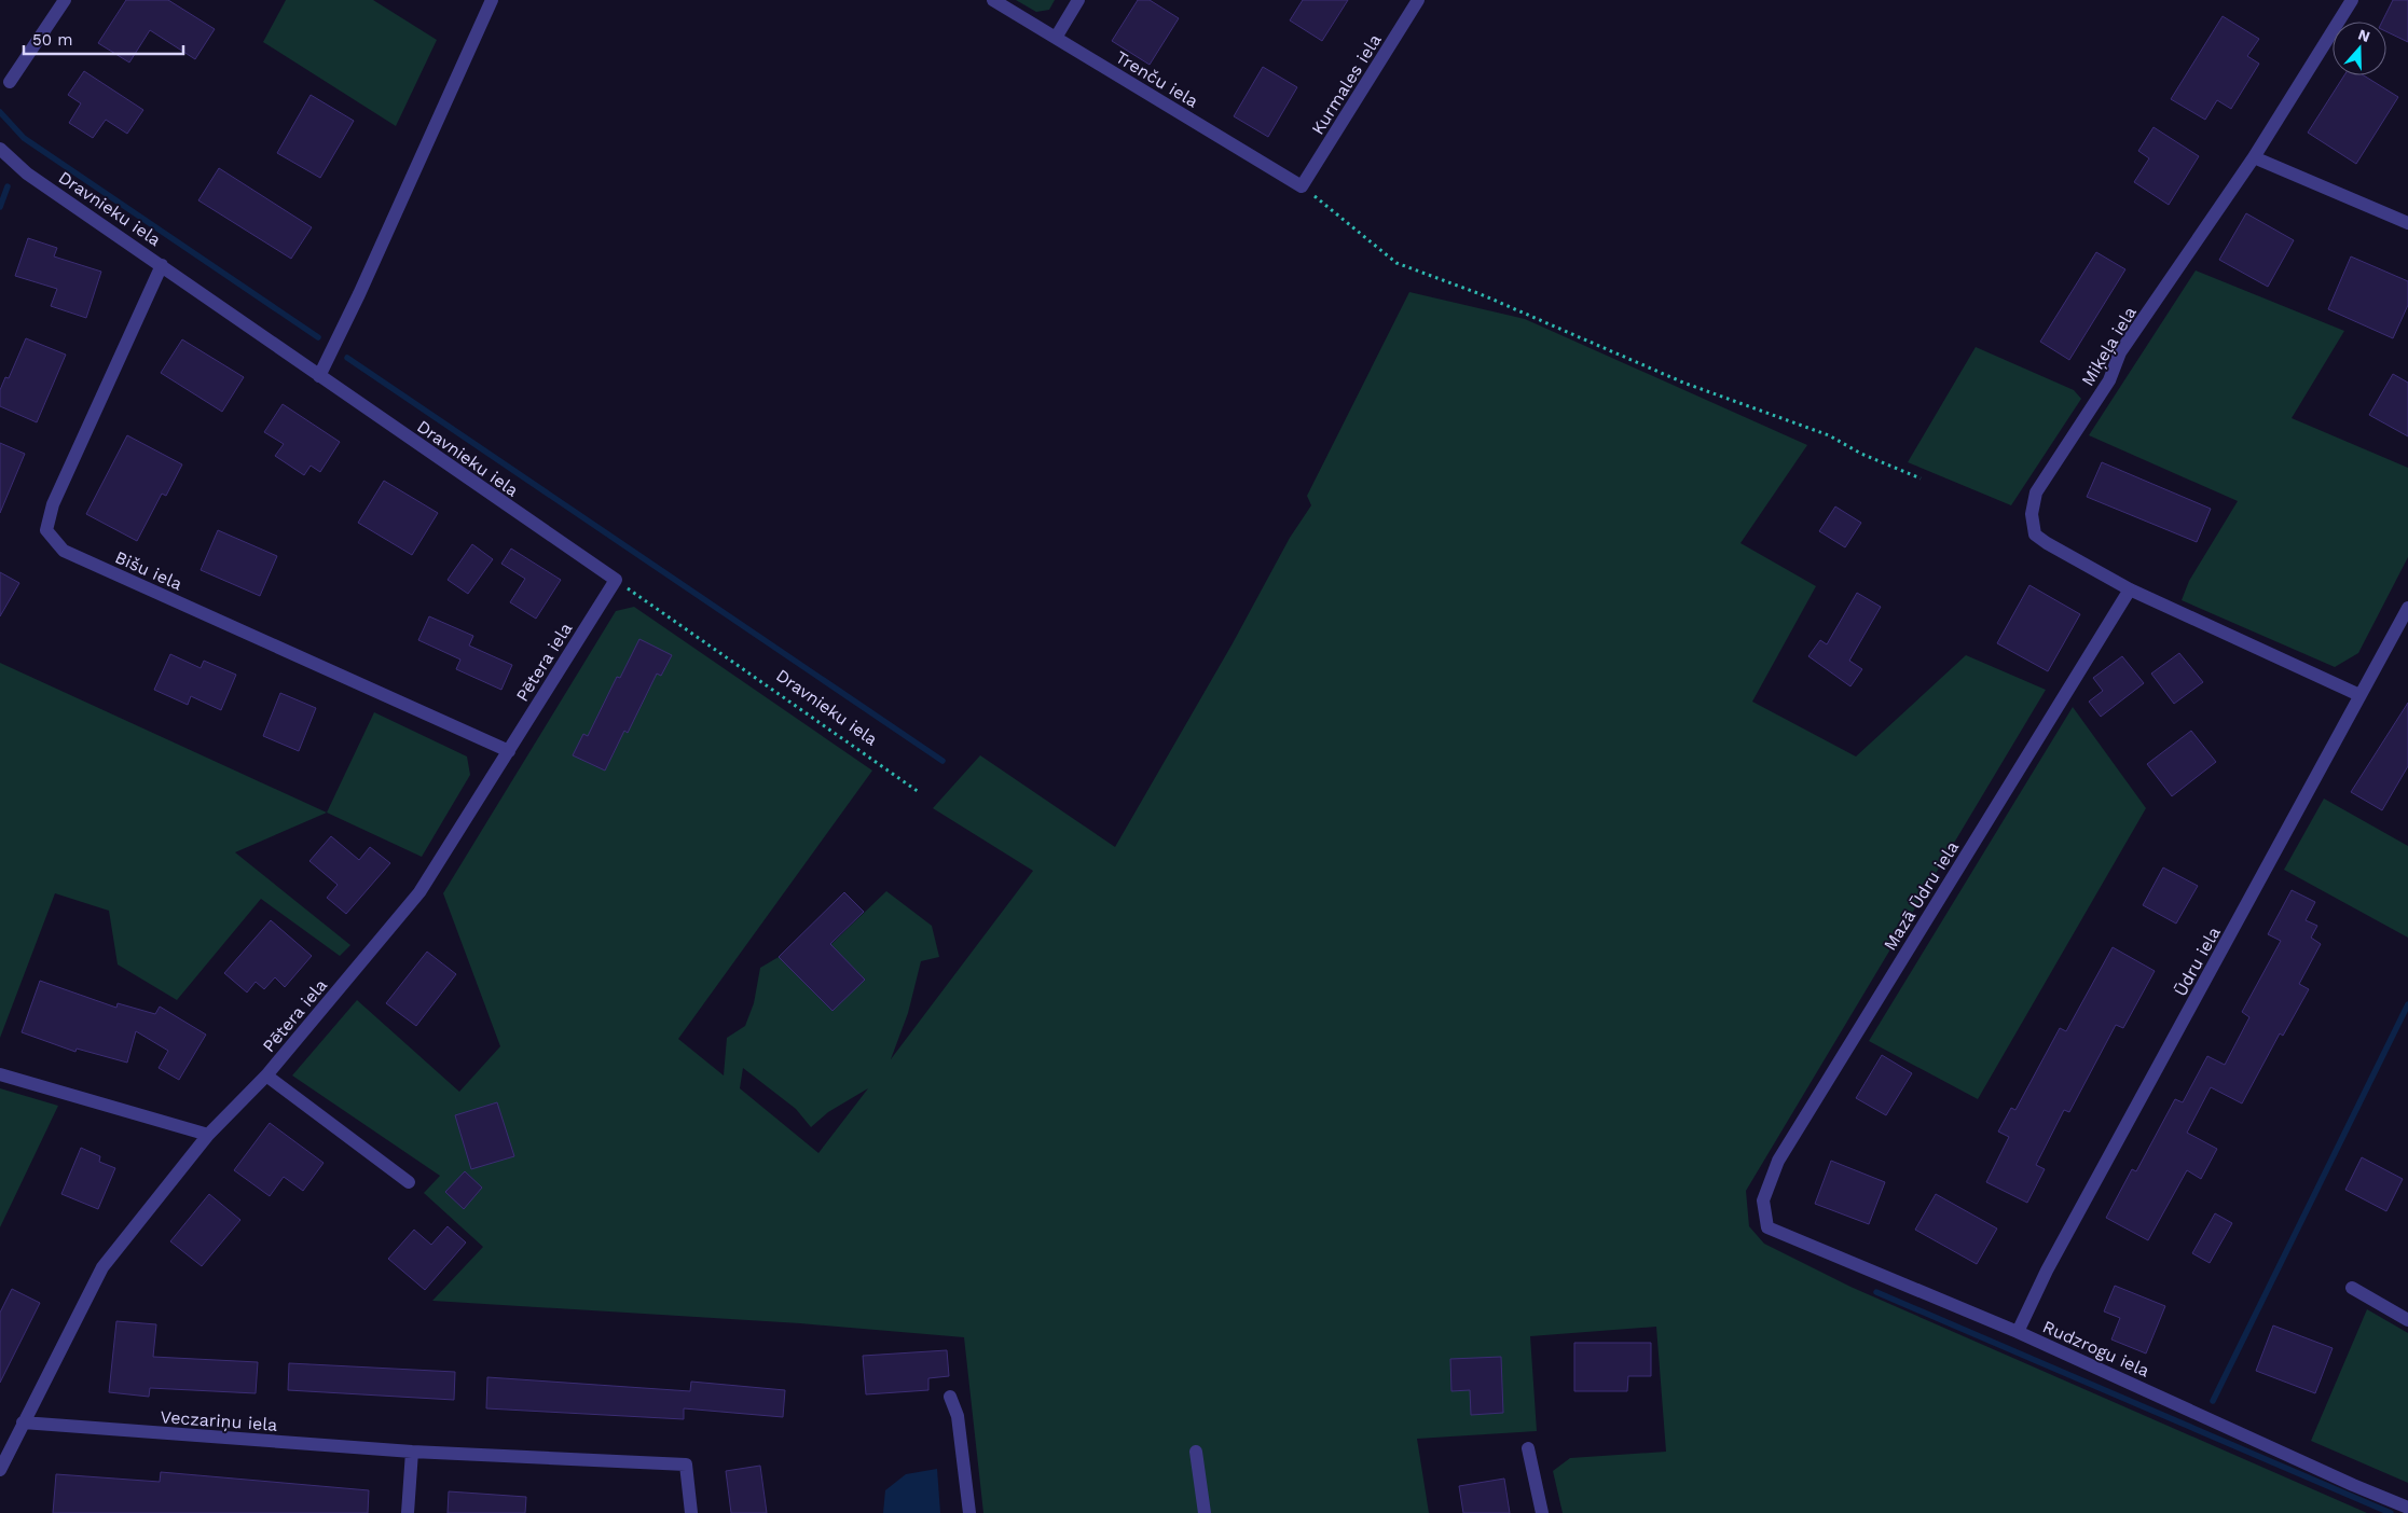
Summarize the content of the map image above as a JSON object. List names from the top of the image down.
{
  "streets": {
    "street": [
      "Trenču iela",
      "Kurmales iela",
      "Dravnieku iela",
      "Miķeļa iela",
      "Bišu iela",
      "Pētera iela",
      "Mazā Ūdru iela",
      "Ūdru iela",
      "Rudzrogu iela",
      "Veczariņu iela"
    ]
  },
  "crossings": [
    ["Trenču iela", "Kurmales iela"],
    ["Dravnieku iela", "Bišu iela"],
    ["Dravnieku iela", "Pētera iela"],
    ["Miķeļa iela", "Mazā Ūdru iela"],
    ["Bišu iela", "Pētera iela"],
    ["Pētera iela", "Veczariņu iela"],
    ["Mazā Ūdru iela", "Rudzrogu iela"],
    ["Ūdru iela", "Rudzrogu iela"]
  ],
  "scale_bar": "50 m",
  "north": "top"
}
